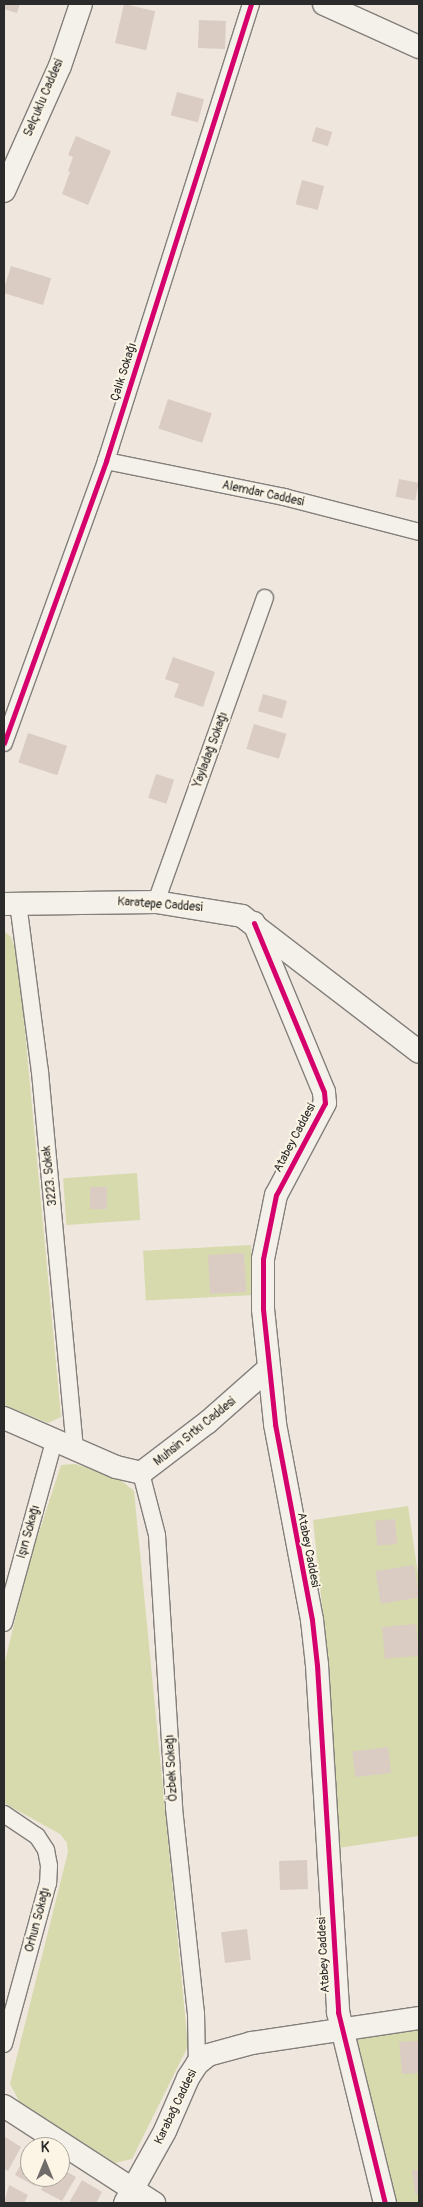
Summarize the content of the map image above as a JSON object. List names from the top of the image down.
{
  "streets": {
    "street": [
      "Selçuklu Caddesi",
      "Çalık Sokağı",
      "Alemdar Caddesi",
      "Yayladağ Sokağı",
      "Karatepe Caddesi",
      "Atabey Caddesi",
      "3223. Sokak",
      "Muhsin Sıtkı Caddesi",
      "Işın Sokağı",
      "Özbek Sokağı",
      "Orhun Sokağı",
      "Karabağ Caddesi"
    ]
  },
  "crossings": [
    ["Çalık Sokağı", "Alemdar Caddesi"],
    ["Yayladağ Sokağı", "Karatepe Caddesi"],
    ["Karatepe Caddesi", "Atabey Caddesi"],
    ["Karatepe Caddesi", "3223. Sokak"],
    ["Atabey Caddesi", "Muhsin Sıtkı Caddesi"],
    ["Atabey Caddesi", "Karabağ Caddesi"],
    ["3223. Sokak", "Muhsin Sıtkı Caddesi"],
    ["3223. Sokak", "Işın Sokağı"],
    ["Muhsin Sıtkı Caddesi", "Işın Sokağı"],
    ["Muhsin Sıtkı Caddesi", "Özbek Sokağı"],
    ["Özbek Sokağı", "Karabağ Caddesi"]
  ],
  "north": "top"
}
